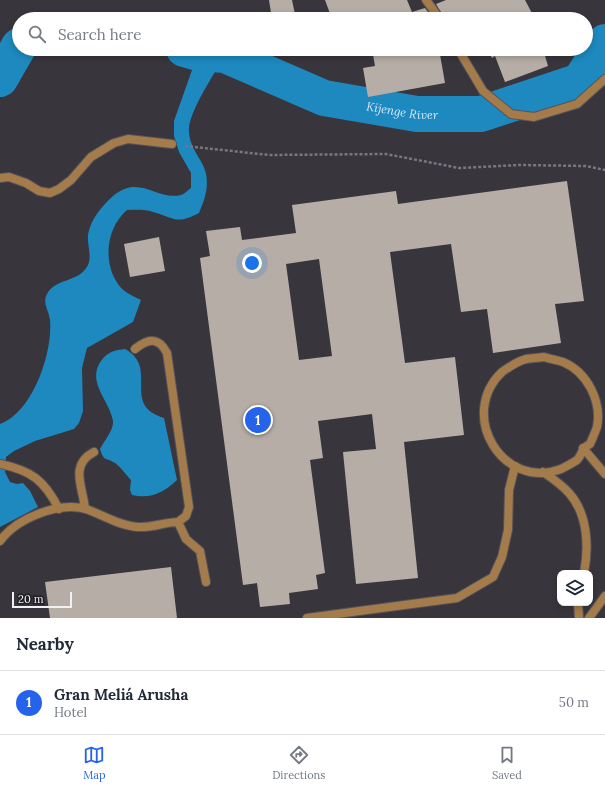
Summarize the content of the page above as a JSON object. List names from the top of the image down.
{
  "water": ["Kijenge River"],
  "scale_bar": "20 m",
  "page": {
    "search": "Search here",
    "pins": "1",
    "scale": "20 m",
    "heading": "Nearby",
    "list": [
      {
        "mark": "1",
        "name": "Gran Meliá Arusha",
        "note": "Hotel",
        "value": "50 m"
      }
    ],
    "nav": ["Map", "Directions", "Saved"]
  }
}
